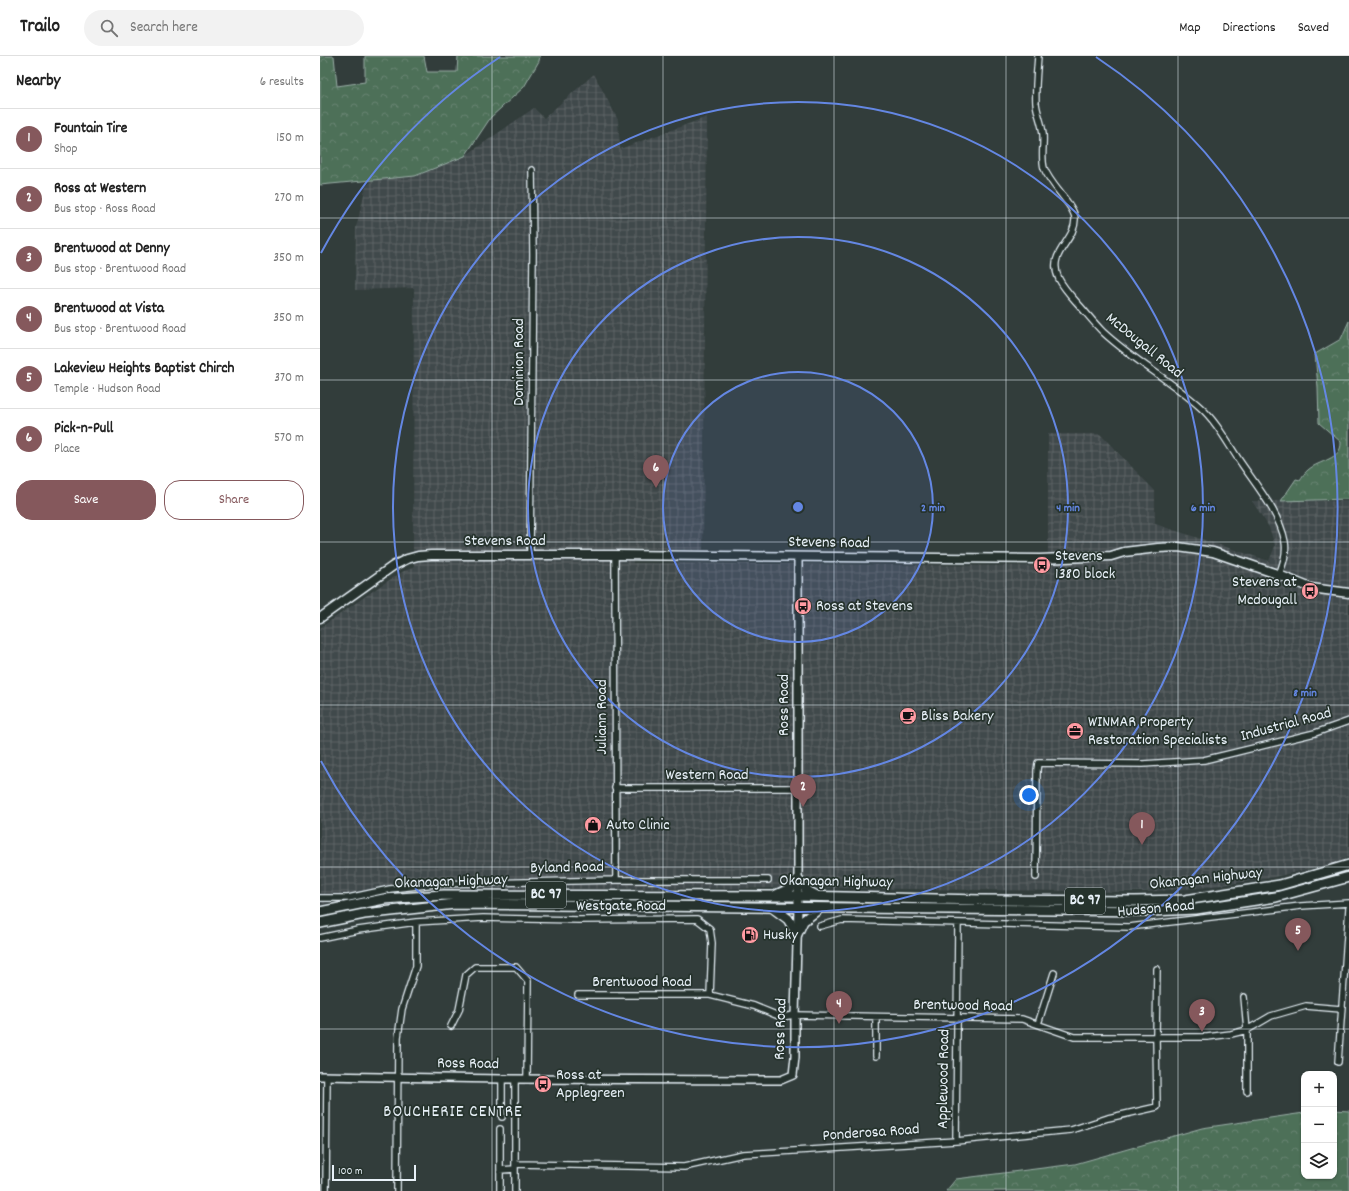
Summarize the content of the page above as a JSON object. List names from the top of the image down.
{
  "streets": {
    "highway": ["Okanagan Highway", "BC 97"],
    "main road": ["Stevens Road"],
    "street": [
      "McDougall Road",
      "Dominion Road",
      "Ross Road",
      "Juliann Road",
      "Industrial Road",
      "Western Road",
      "Byland Road",
      "Westgate Road",
      "Hudson Road",
      "Brentwood Road",
      "Applewood Road",
      "Ponderosa Road"
    ]
  },
  "crossings": [
    ["McDougall Road", "Stevens Road"],
    ["Dominion Road", "Stevens Road"],
    ["Stevens Road", "Ross Road"],
    ["Stevens Road", "Juliann Road"],
    ["Ross Road", "Western Road"],
    ["Ross Road", "Okanagan Highway"],
    ["Ross Road", "Brentwood Road"],
    ["Juliann Road", "Western Road"],
    ["Juliann Road", "Byland Road"],
    ["Westgate Road", "Brentwood Road"],
    ["Hudson Road", "Applewood Road"],
    ["Brentwood Road", "Applewood Road"],
    ["Brentwood Road", "Ponderosa Road"],
    ["Applewood Road", "Ponderosa Road"]
  ],
  "districts": ["BOUCHERIE CENTRE"],
  "places": {
    "bus stop": [
      "Stevens 1380 block",
      "Stevens at Mcdougall",
      "Ross at Stevens",
      "Ross at Applegreen"
    ],
    "cafe": ["Bliss Bakery"],
    "office": ["WINMAR Property Restoration Specialists"],
    "shop": ["Auto Clinic"],
    "fuel station": ["Husky"]
  },
  "scale_bar": "100 m",
  "page": {
    "header": "Trailo",
    "search": "Search here",
    "nav": ["Map", "Directions", "Saved"],
    "heading": ["Nearby", "6 results"],
    "list": [
      {
        "mark": "1",
        "name": "Fountain Tire",
        "note": "Shop",
        "value": "150 m"
      },
      {
        "mark": "2",
        "name": "Ross at Western",
        "note": "Bus stop · Ross Road",
        "value": "270 m"
      },
      {
        "mark": "3",
        "name": "Brentwood at Denny",
        "note": "Bus stop · Brentwood Road",
        "value": "350 m"
      },
      {
        "mark": "4",
        "name": "Brentwood at Vista",
        "note": "Bus stop · Brentwood Road",
        "value": "350 m"
      },
      {
        "mark": "5",
        "name": "Lakeview Heights Baptist Chirch",
        "note": "Temple · Hudson Road",
        "value": "370 m"
      },
      {
        "mark": "6",
        "name": "Pick-n-Pull",
        "note": "Place",
        "value": "570 m"
      }
    ],
    "pins": [
      "6",
      "2",
      "1",
      "5",
      "4",
      "3"
    ],
    "buttons": ["Save", "Share"],
    "map_buttons": ["+", "−"],
    "scale": "100 m"
  },
  "rings": [
    "2 min",
    "4 min",
    "6 min",
    "8 min"
  ]
}
